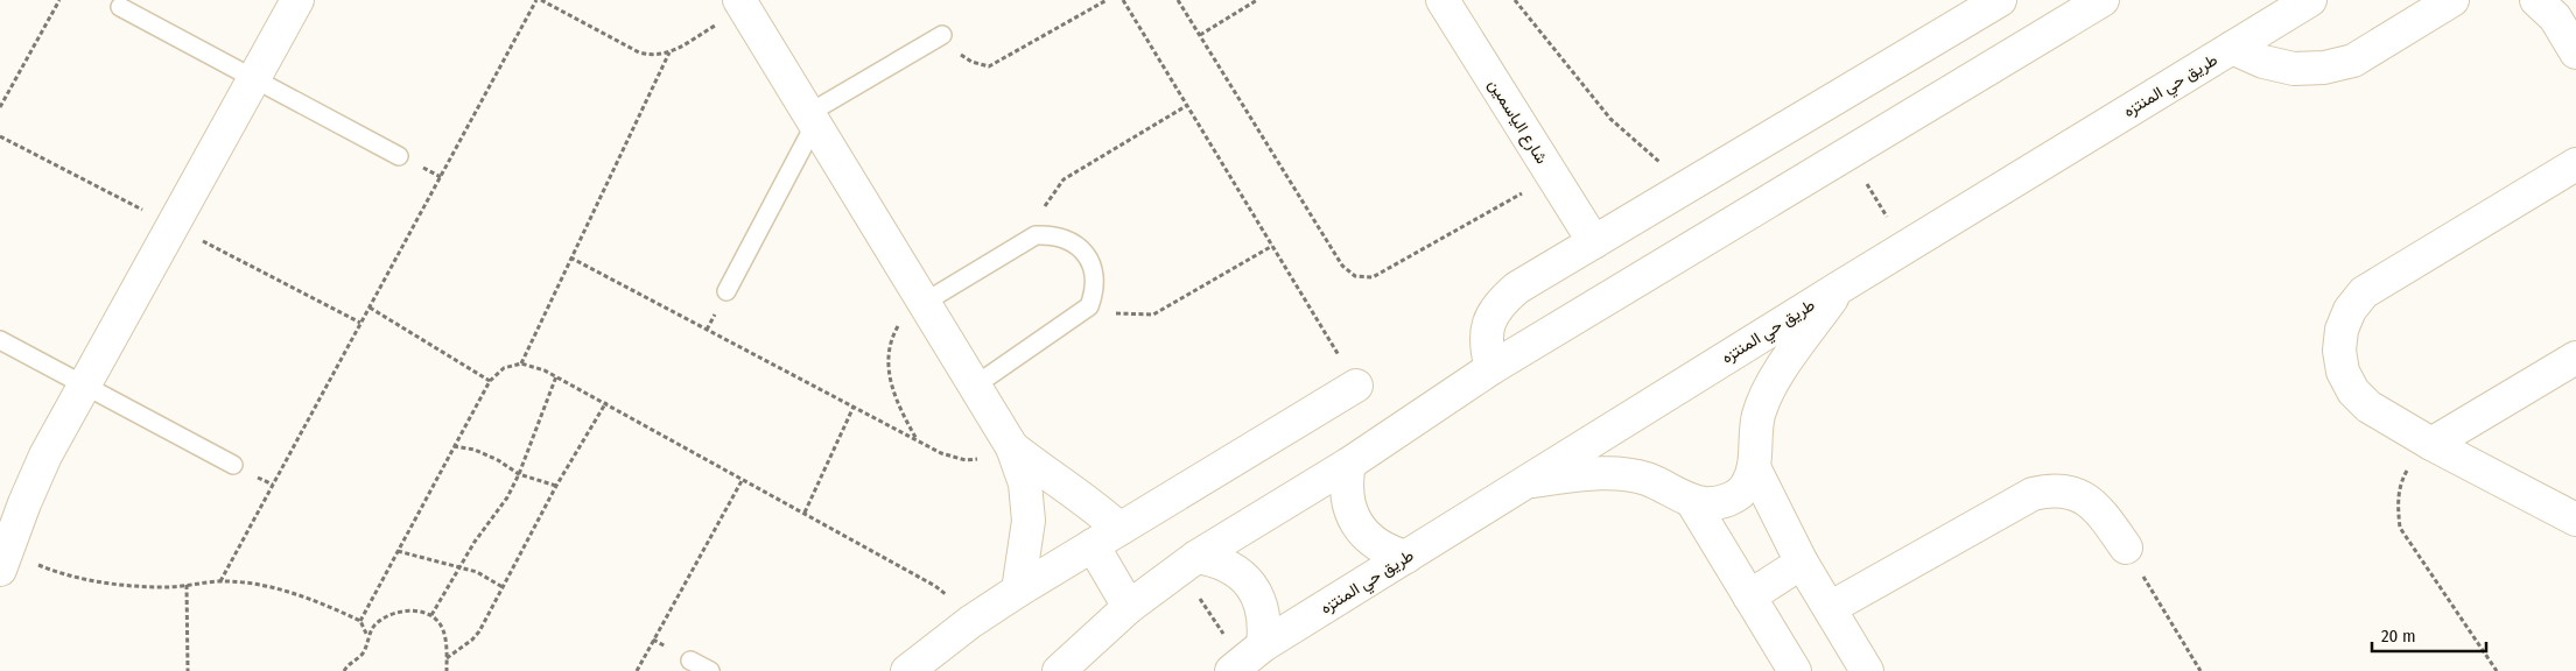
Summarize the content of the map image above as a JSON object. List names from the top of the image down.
{
  "streets": {
    "street": ["طريق حي المنتزه", "شارع الياسمين"]
  },
  "scale_bar": "20 m"
}
